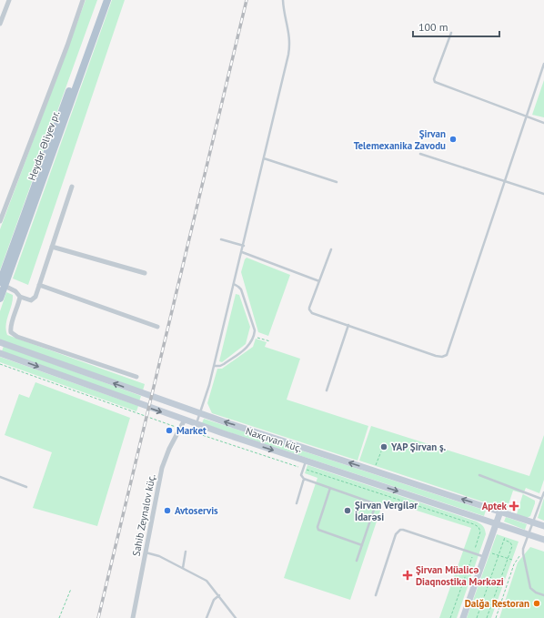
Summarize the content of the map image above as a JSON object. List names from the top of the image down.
{
  "streets": {
    "main road": ["Heydər Əliyev pr.", "Naxçıvan küç."],
    "street": ["Sahib Zeynalov küç."]
  },
  "crossings": [
    ["Naxçıvan küç.", "Sahib Zeynalov küç."]
  ],
  "places": {
    "other": [
      "Şirvan Telemexanika Zavodu",
      "Market",
      "YAP Şirvan ş.",
      "Avtoservis",
      "Şirvan Vergilər İdarəsi",
      "Dalğa Restoran"
    ],
    "health": ["Aptek", "Şirvan Müalicə Diaqnostika Mərkəzi"]
  },
  "scale_bar": "100 m"
}
